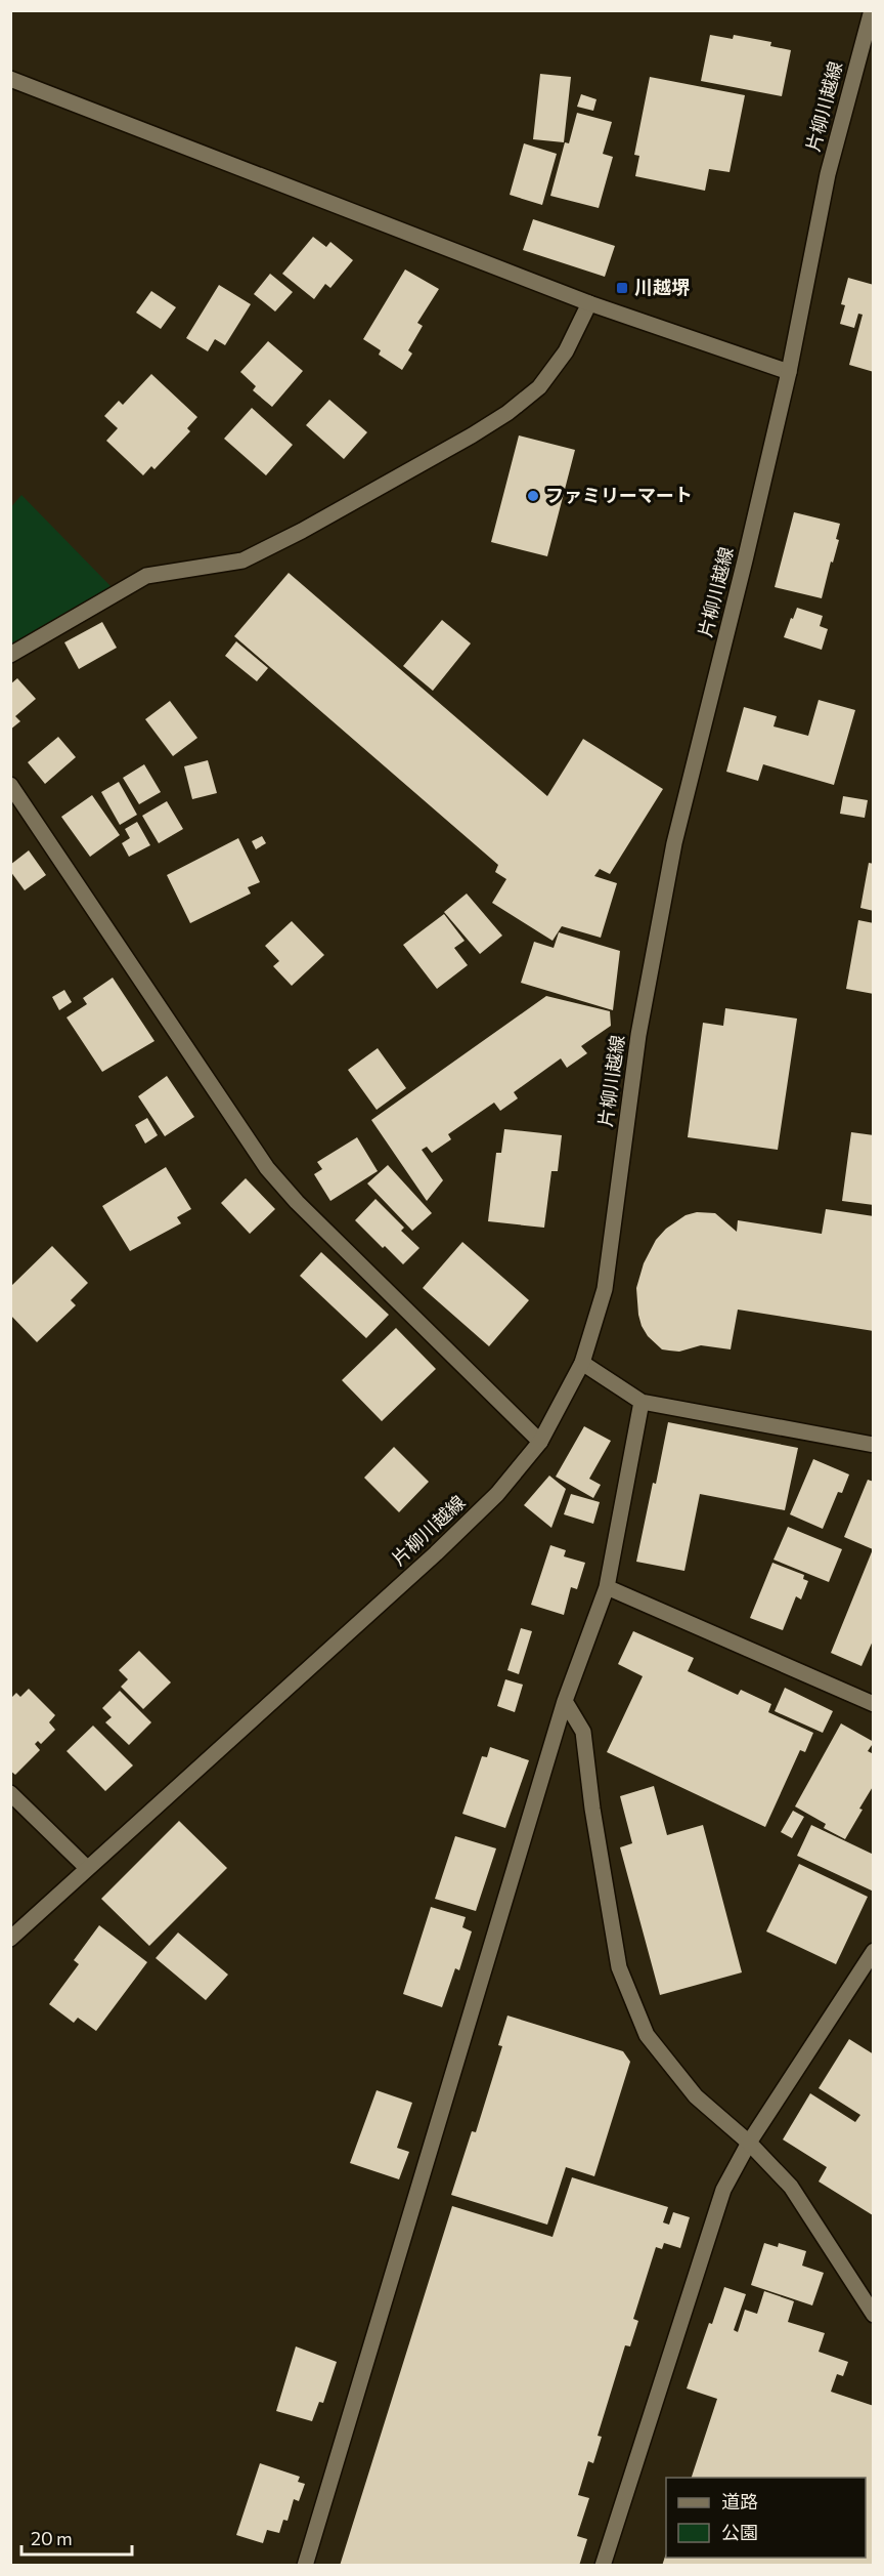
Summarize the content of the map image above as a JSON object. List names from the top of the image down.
{
  "streets": {
    "street": ["片柳川越線"]
  },
  "places": {
    "transit": ["川越堺"],
    "other": ["ファミリーマート"]
  },
  "legend": ["道路", "公園"],
  "scale_bar": "20 m"
}
